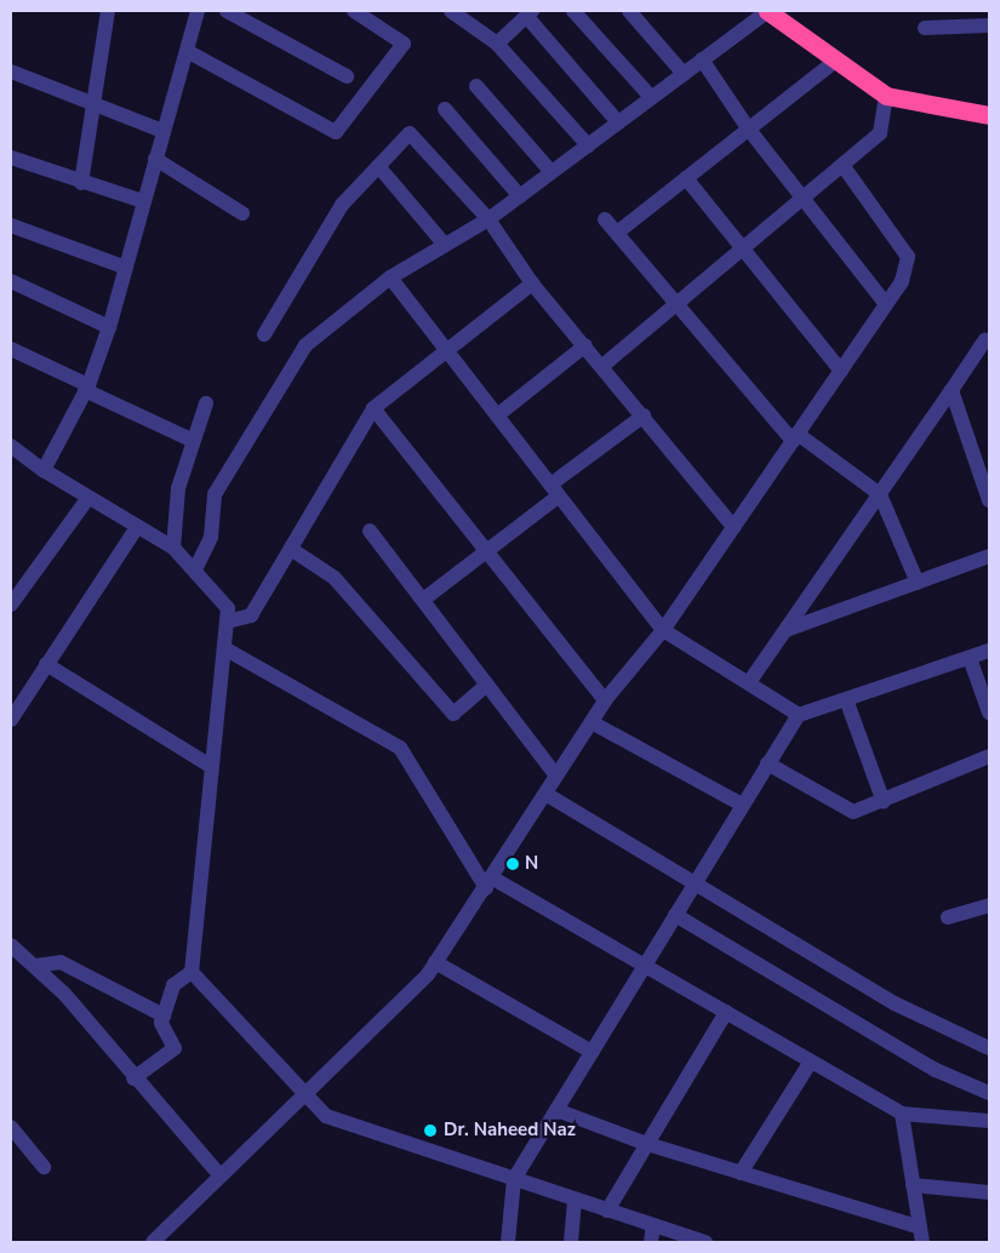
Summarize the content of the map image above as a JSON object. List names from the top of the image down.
{
  "places": ["N", "Dr. Naheed Naz"]
}
